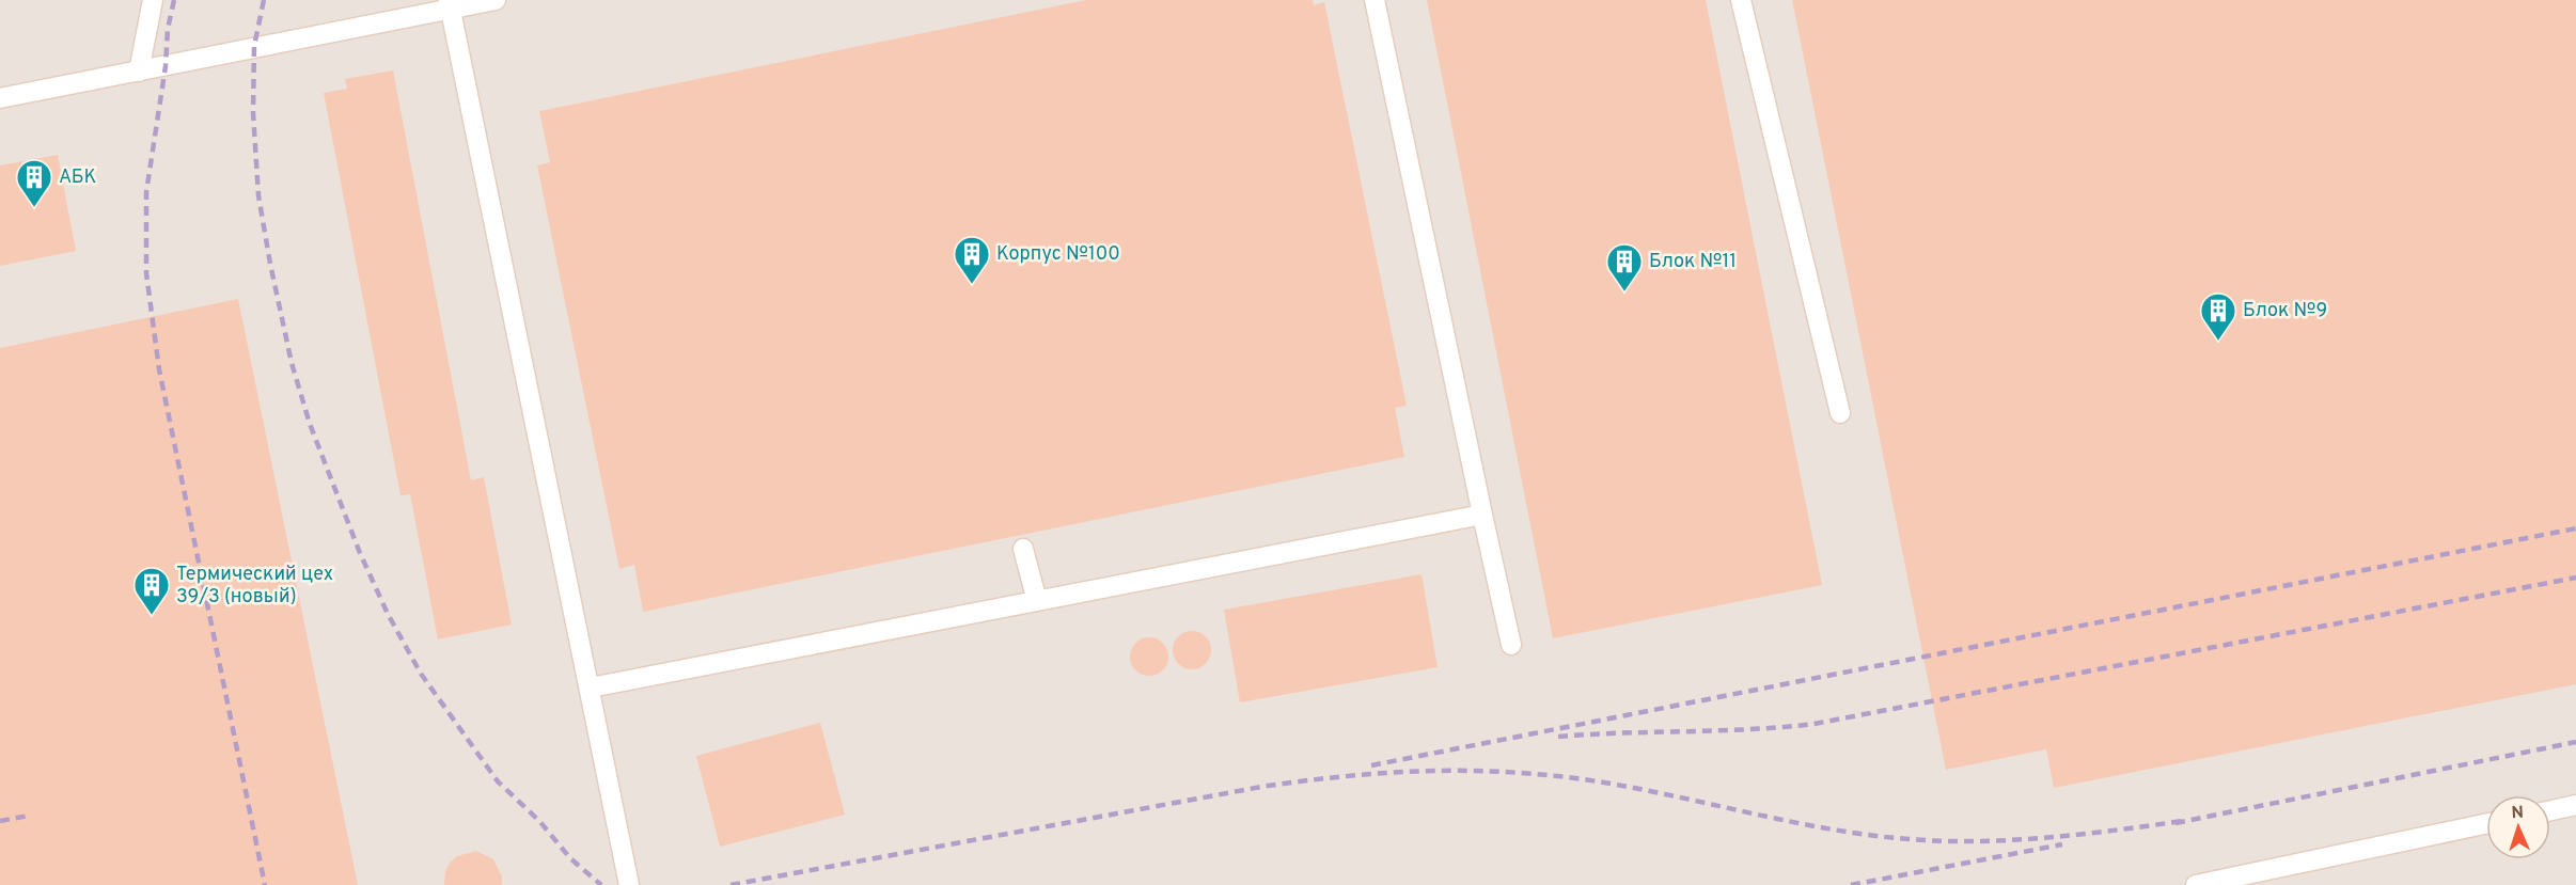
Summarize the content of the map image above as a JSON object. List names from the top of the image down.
{
  "places": {
    "building": [
      "АБК",
      "Корпус №100",
      "Блок №11",
      "Блок №9",
      "Термический цех 39/3 (новый)"
    ]
  },
  "north": "top"
}
